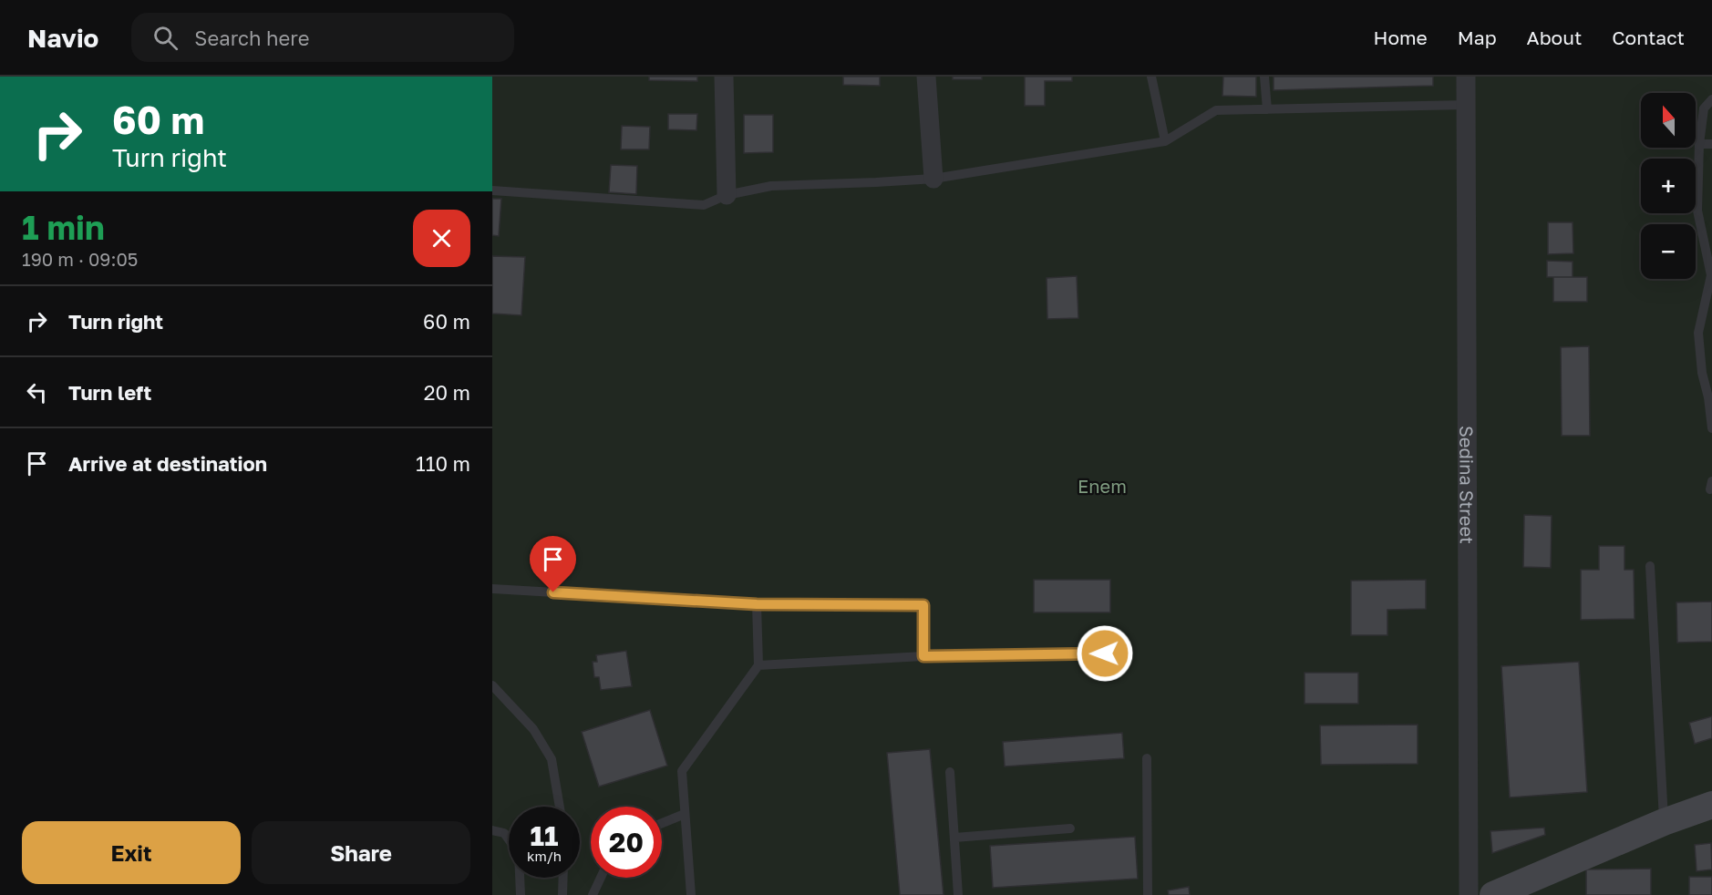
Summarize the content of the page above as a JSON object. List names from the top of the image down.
{
  "streets": {
    "street": ["Sedina Street"]
  },
  "parks": ["Enem"],
  "north": "top",
  "page": {
    "header": "Navio",
    "search": "Search here",
    "nav": [
      "Home",
      "Map",
      "About",
      "Contact"
    ],
    "turn": ["60 m", "Turn right"],
    "map_buttons": ["+", "−"],
    "heading": ["1 min", "190 m · 09:05"],
    "list": [
      {
        "name": "Turn right",
        "value": "60 m"
      },
      {
        "name": "Turn left",
        "value": "20 m"
      },
      {
        "name": "Arrive at destination",
        "value": "110 m"
      }
    ],
    "speed": "11 km/h",
    "limit": "20",
    "buttons": ["Exit", "Share"]
  }
}
